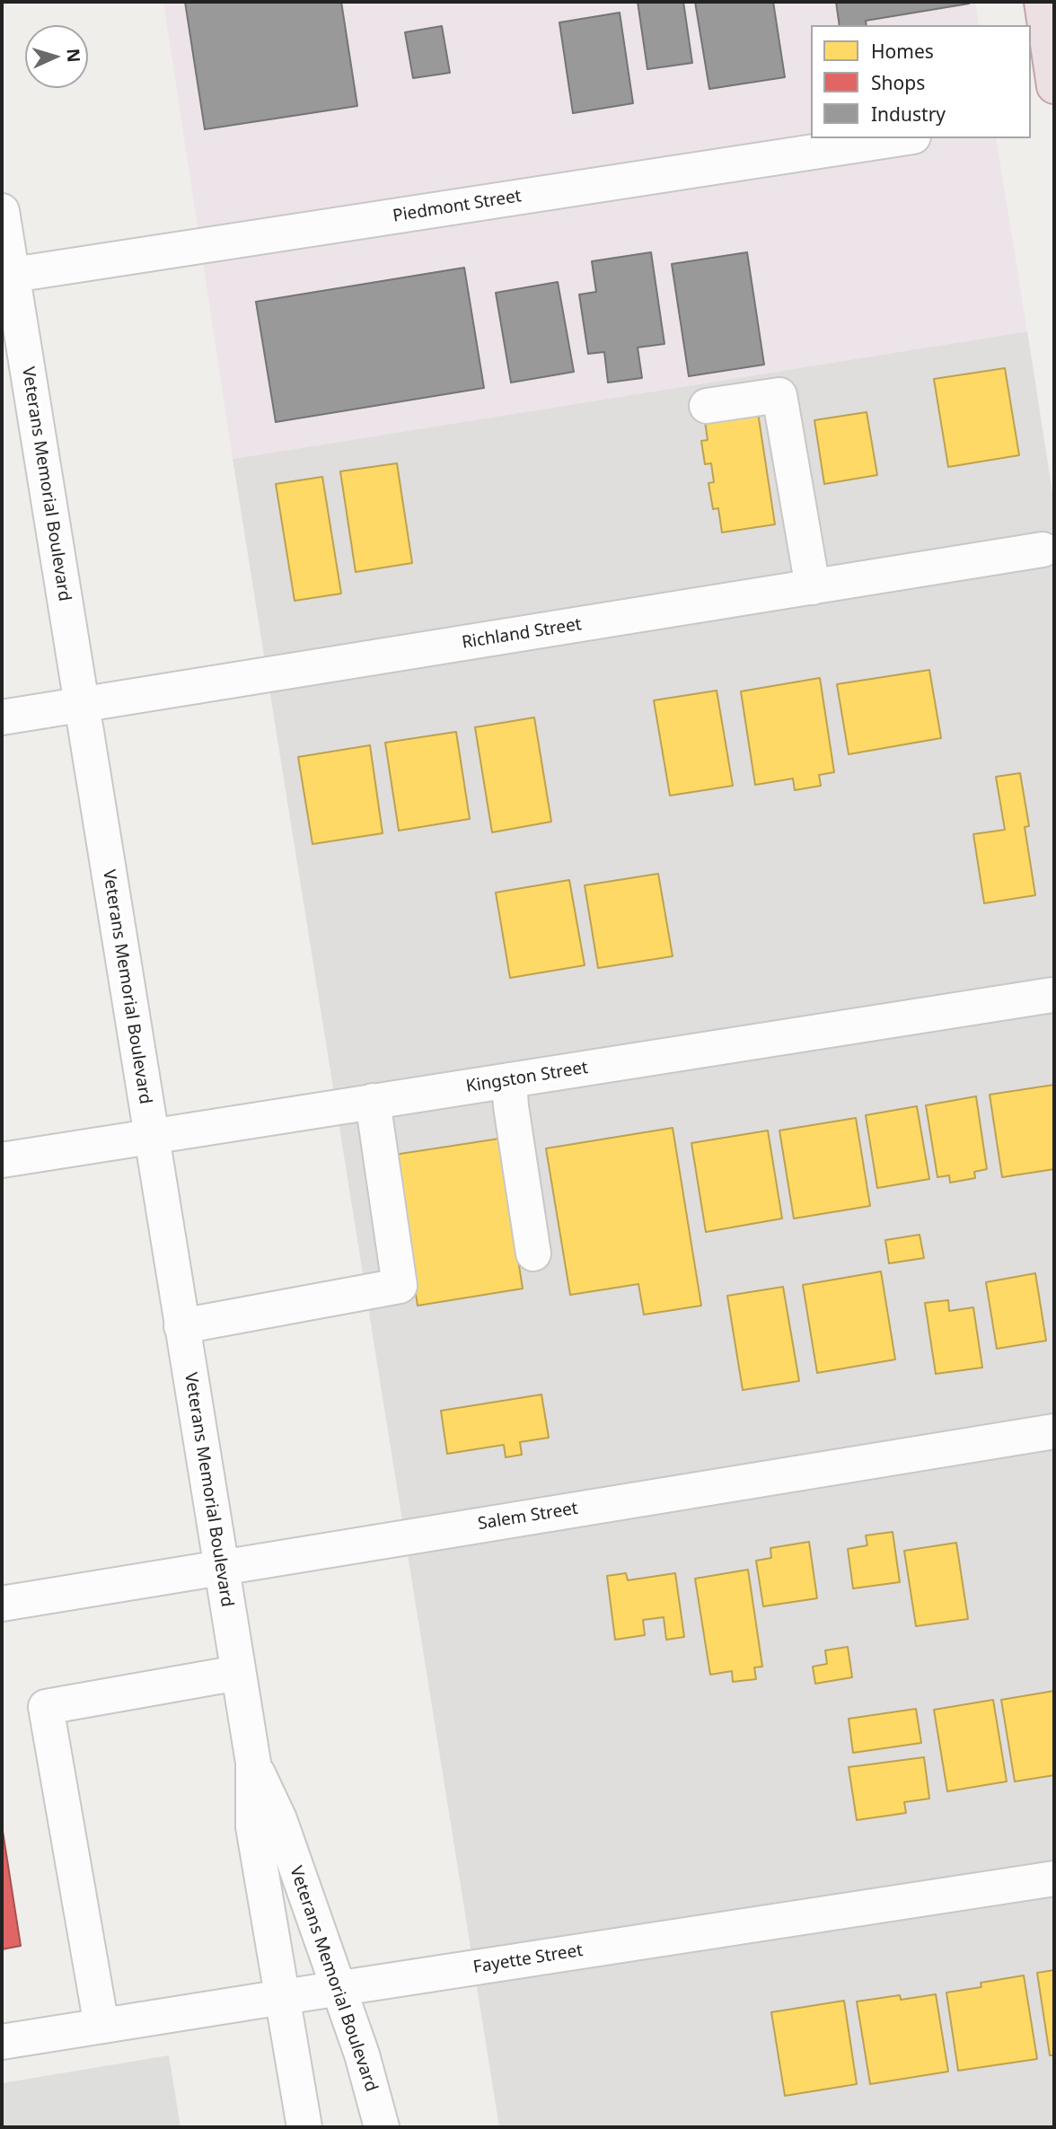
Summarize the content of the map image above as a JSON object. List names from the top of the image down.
{
  "streets": {
    "street": [
      "Piedmont Street",
      "Veterans Memorial Boulevard",
      "Richland Street",
      "Kingston Street",
      "Salem Street",
      "Fayette Street"
    ]
  },
  "crossings": [
    ["Piedmont Street", "Veterans Memorial Boulevard"],
    ["Veterans Memorial Boulevard", "Richland Street"],
    ["Veterans Memorial Boulevard", "Kingston Street"],
    ["Veterans Memorial Boulevard", "Salem Street"],
    ["Veterans Memorial Boulevard", "Fayette Street"]
  ],
  "legend": ["Homes", "Shops", "Industry"],
  "north": "right"
}
